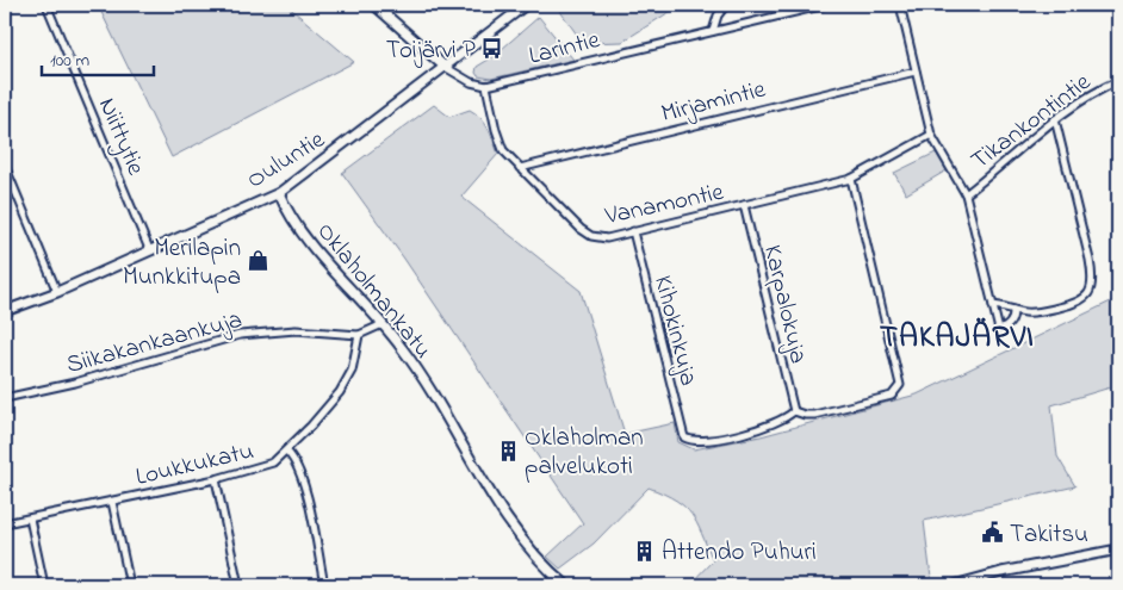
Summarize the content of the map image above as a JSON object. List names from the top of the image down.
{
  "streets": {
    "street": [
      "Larintie",
      "Mirjamintie",
      "Tikankontintie",
      "Niittytie",
      "Ouluntie",
      "Vanamontie",
      "Oklaholmankatu",
      "Karpalokuja",
      "Kihokinkuja",
      "Siikakankaankuja",
      "Loukkukatu"
    ]
  },
  "crossings": [
    ["Larintie", "Vanamontie"],
    ["Mirjamintie", "Tikankontintie"],
    ["Mirjamintie", "Vanamontie"],
    ["Tikankontintie", "Vanamontie"],
    ["Niittytie", "Ouluntie"],
    ["Ouluntie", "Oklaholmankatu"],
    ["Vanamontie", "Karpalokuja"],
    ["Vanamontie", "Kihokinkuja"],
    ["Oklaholmankatu", "Siikakankaankuja"],
    ["Karpalokuja", "Kihokinkuja"],
    ["Siikakankaankuja", "Loukkukatu"]
  ],
  "districts": ["TAKAJÄRVI"],
  "places": {
    "bus stop": ["Toijärvi P"],
    "shop": ["Merilapin Munkkitupa"],
    "building": ["Oklaholman palvelukoti", "Attendo Puhuri"],
    "public building": ["Takitsu"]
  },
  "scale_bar": "100 m"
}
